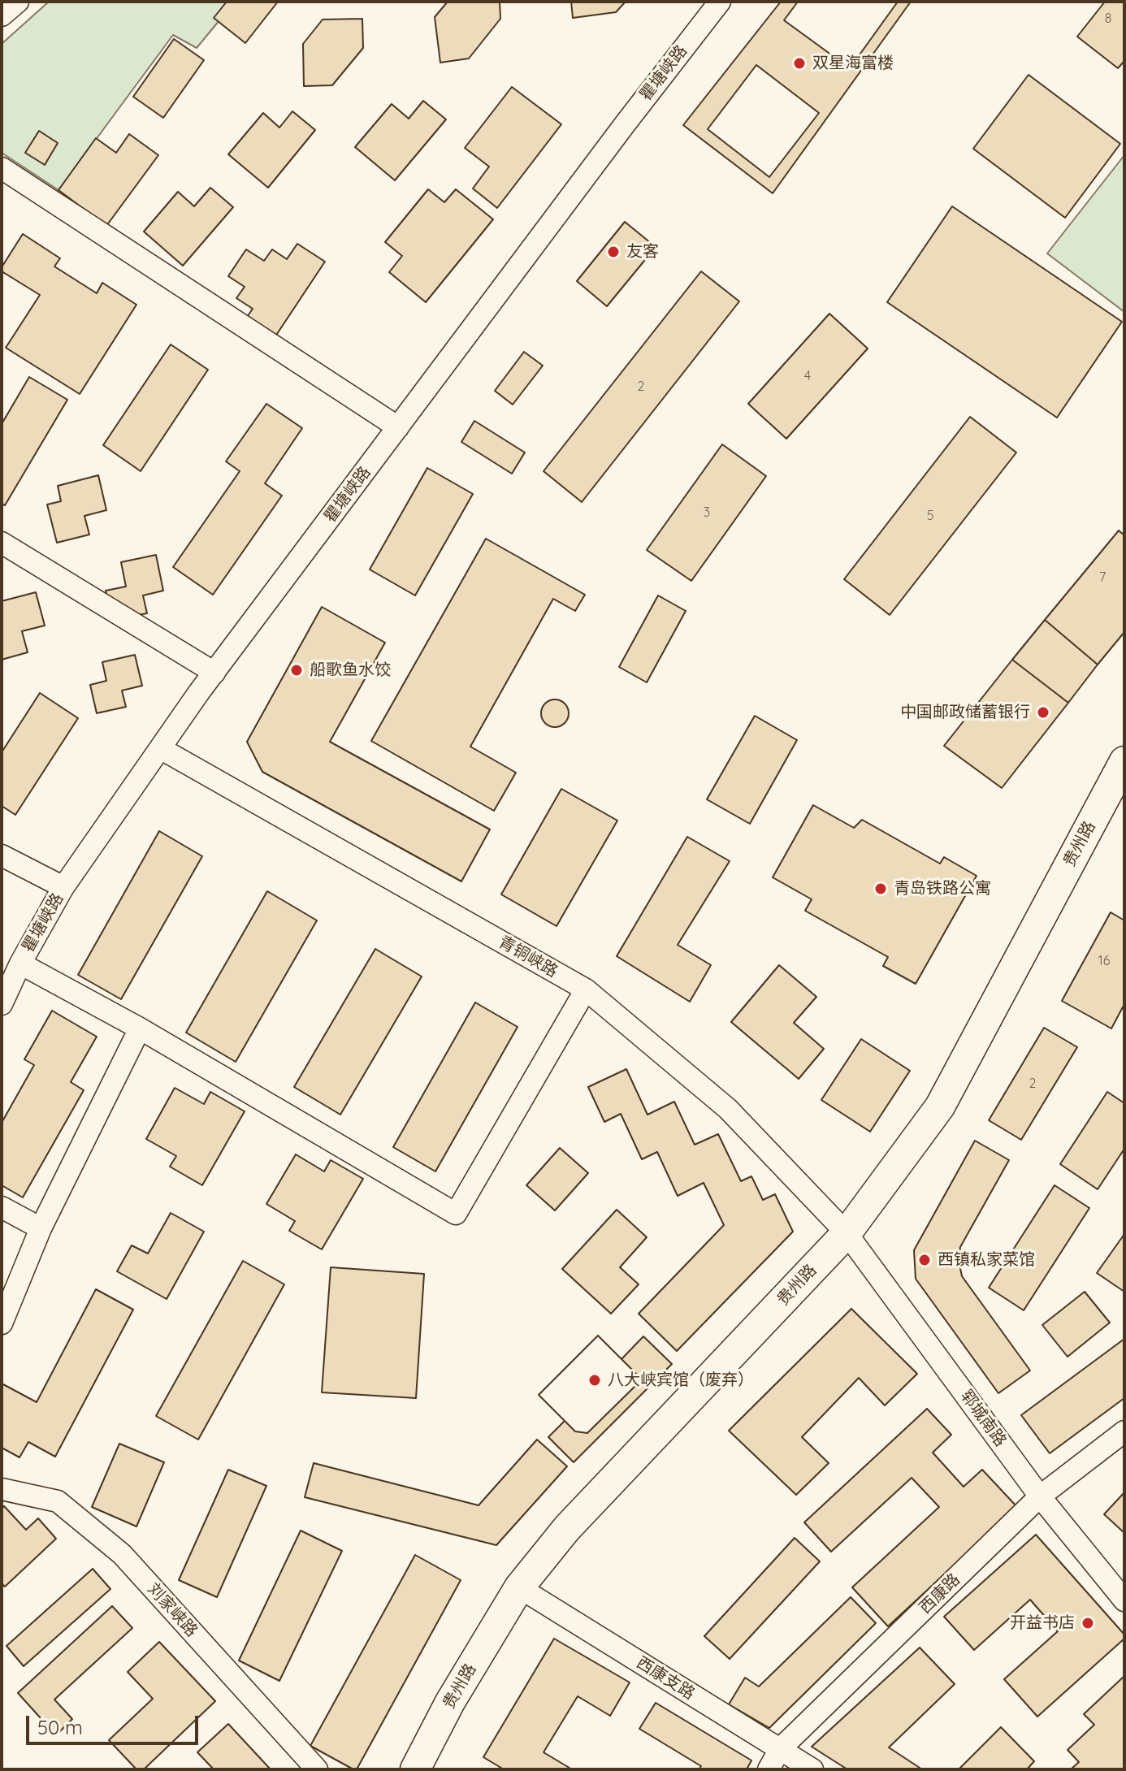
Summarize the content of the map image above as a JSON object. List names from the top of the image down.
{
  "streets": {
    "main road": ["贵州路"],
    "street": [
      "瞿塘峡路",
      "青铜峡路",
      "郓城南路",
      "西康路",
      "刘家峡路",
      "西康支路"
    ]
  },
  "crossings": [
    ["瞿塘峡路", "青铜峡路"],
    ["贵州路", "青铜峡路"],
    ["贵州路", "郓城南路"],
    ["贵州路", "西康支路"],
    ["青铜峡路", "郓城南路"],
    ["郓城南路", "西康路"],
    ["西康路", "西康支路"]
  ],
  "places": [
    "双星海富楼",
    "友客",
    "船歌鱼水饺",
    "中国邮政储蓄银行",
    "青岛铁路公寓",
    "西镇私家菜馆",
    "八大峡宾馆（废弃）",
    "开益书店"
  ],
  "house_numbers": [
    "8",
    "4",
    "2",
    "3",
    "5",
    "7",
    "16",
    "2"
  ],
  "scale_bar": "50 m"
}
